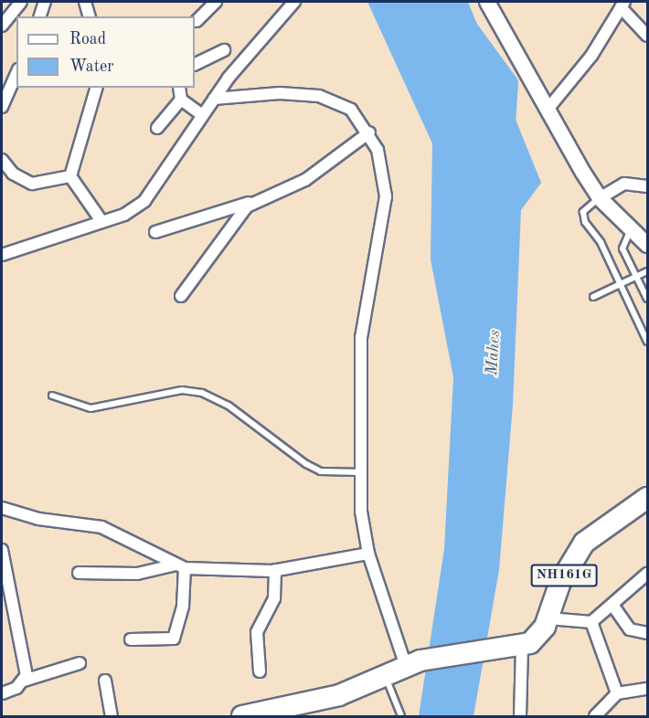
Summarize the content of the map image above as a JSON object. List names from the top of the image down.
{
  "streets": {
    "highway": ["NH161G"]
  },
  "water": ["Mahes"],
  "legend": ["Road", "Water"]
}
